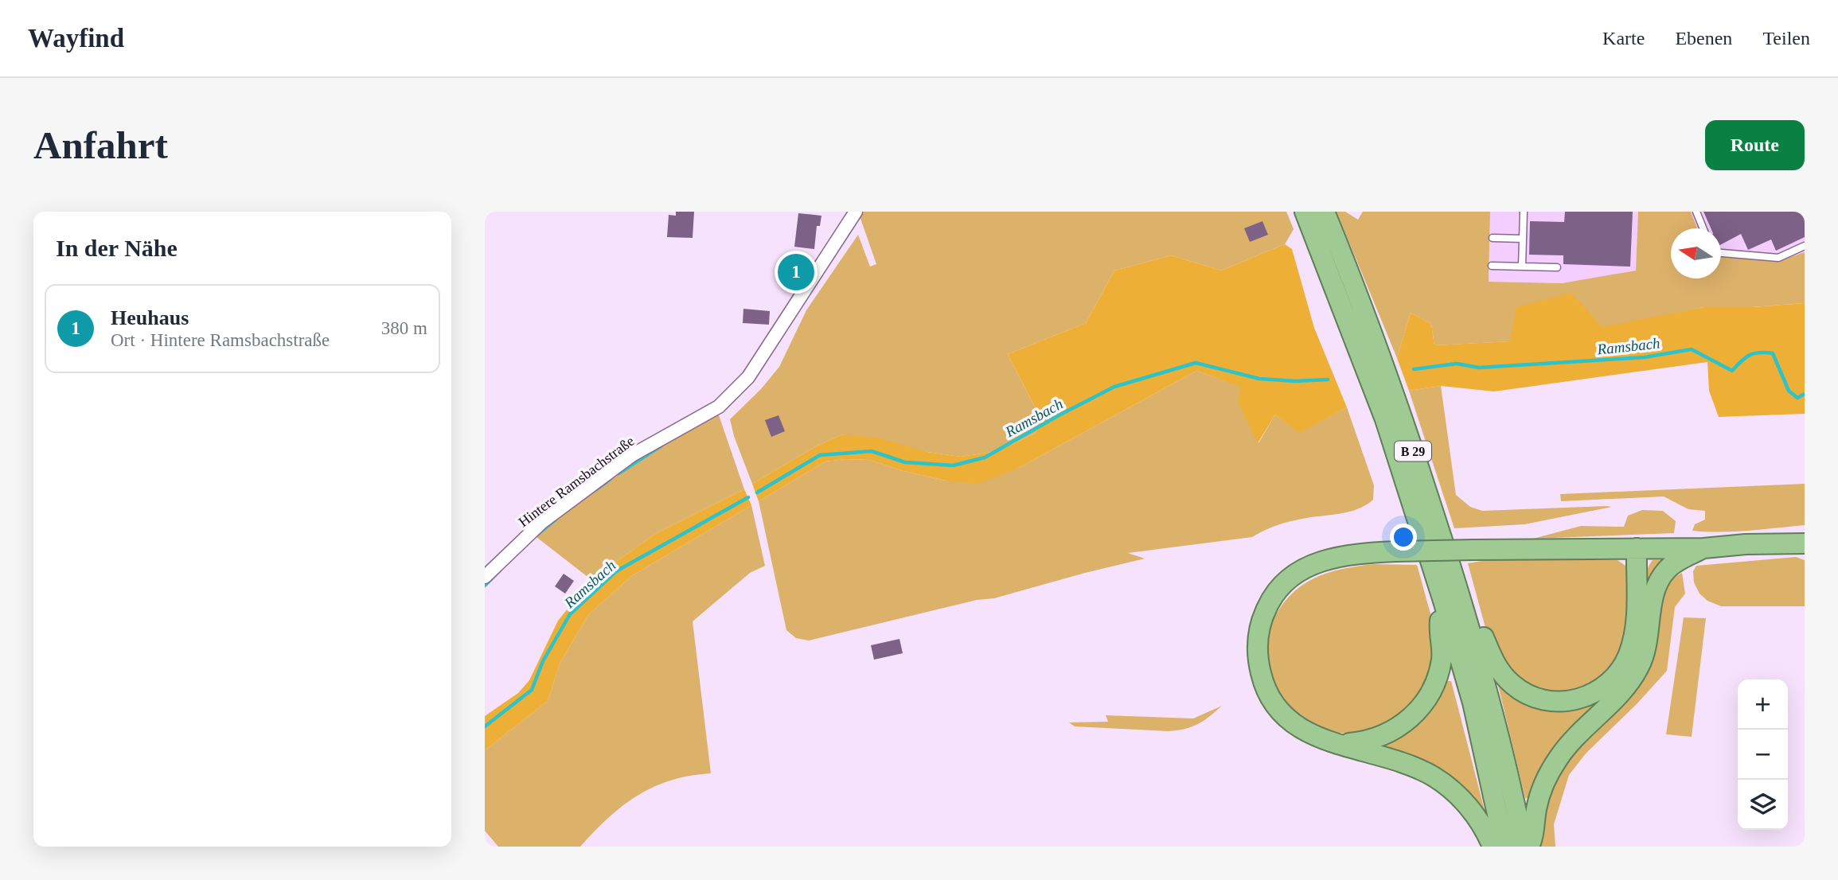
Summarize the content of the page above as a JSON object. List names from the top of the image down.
{
  "streets": {
    "highway": ["B 29"],
    "street": ["Hintere Ramsbachstraße"]
  },
  "water": ["Ramsbach"],
  "north": "left",
  "page": {
    "header": "Wayfind",
    "nav": ["Karte", "Ebenen", "Teilen"],
    "buttons": "Route",
    "title": "Anfahrt",
    "heading": "In der Nähe",
    "pins": "1",
    "list": [
      {
        "mark": "1",
        "name": "Heuhaus",
        "note": "Ort · Hintere Ramsbachstraße",
        "value": "380 m"
      }
    ],
    "map_buttons": ["+", "−"]
  }
}
